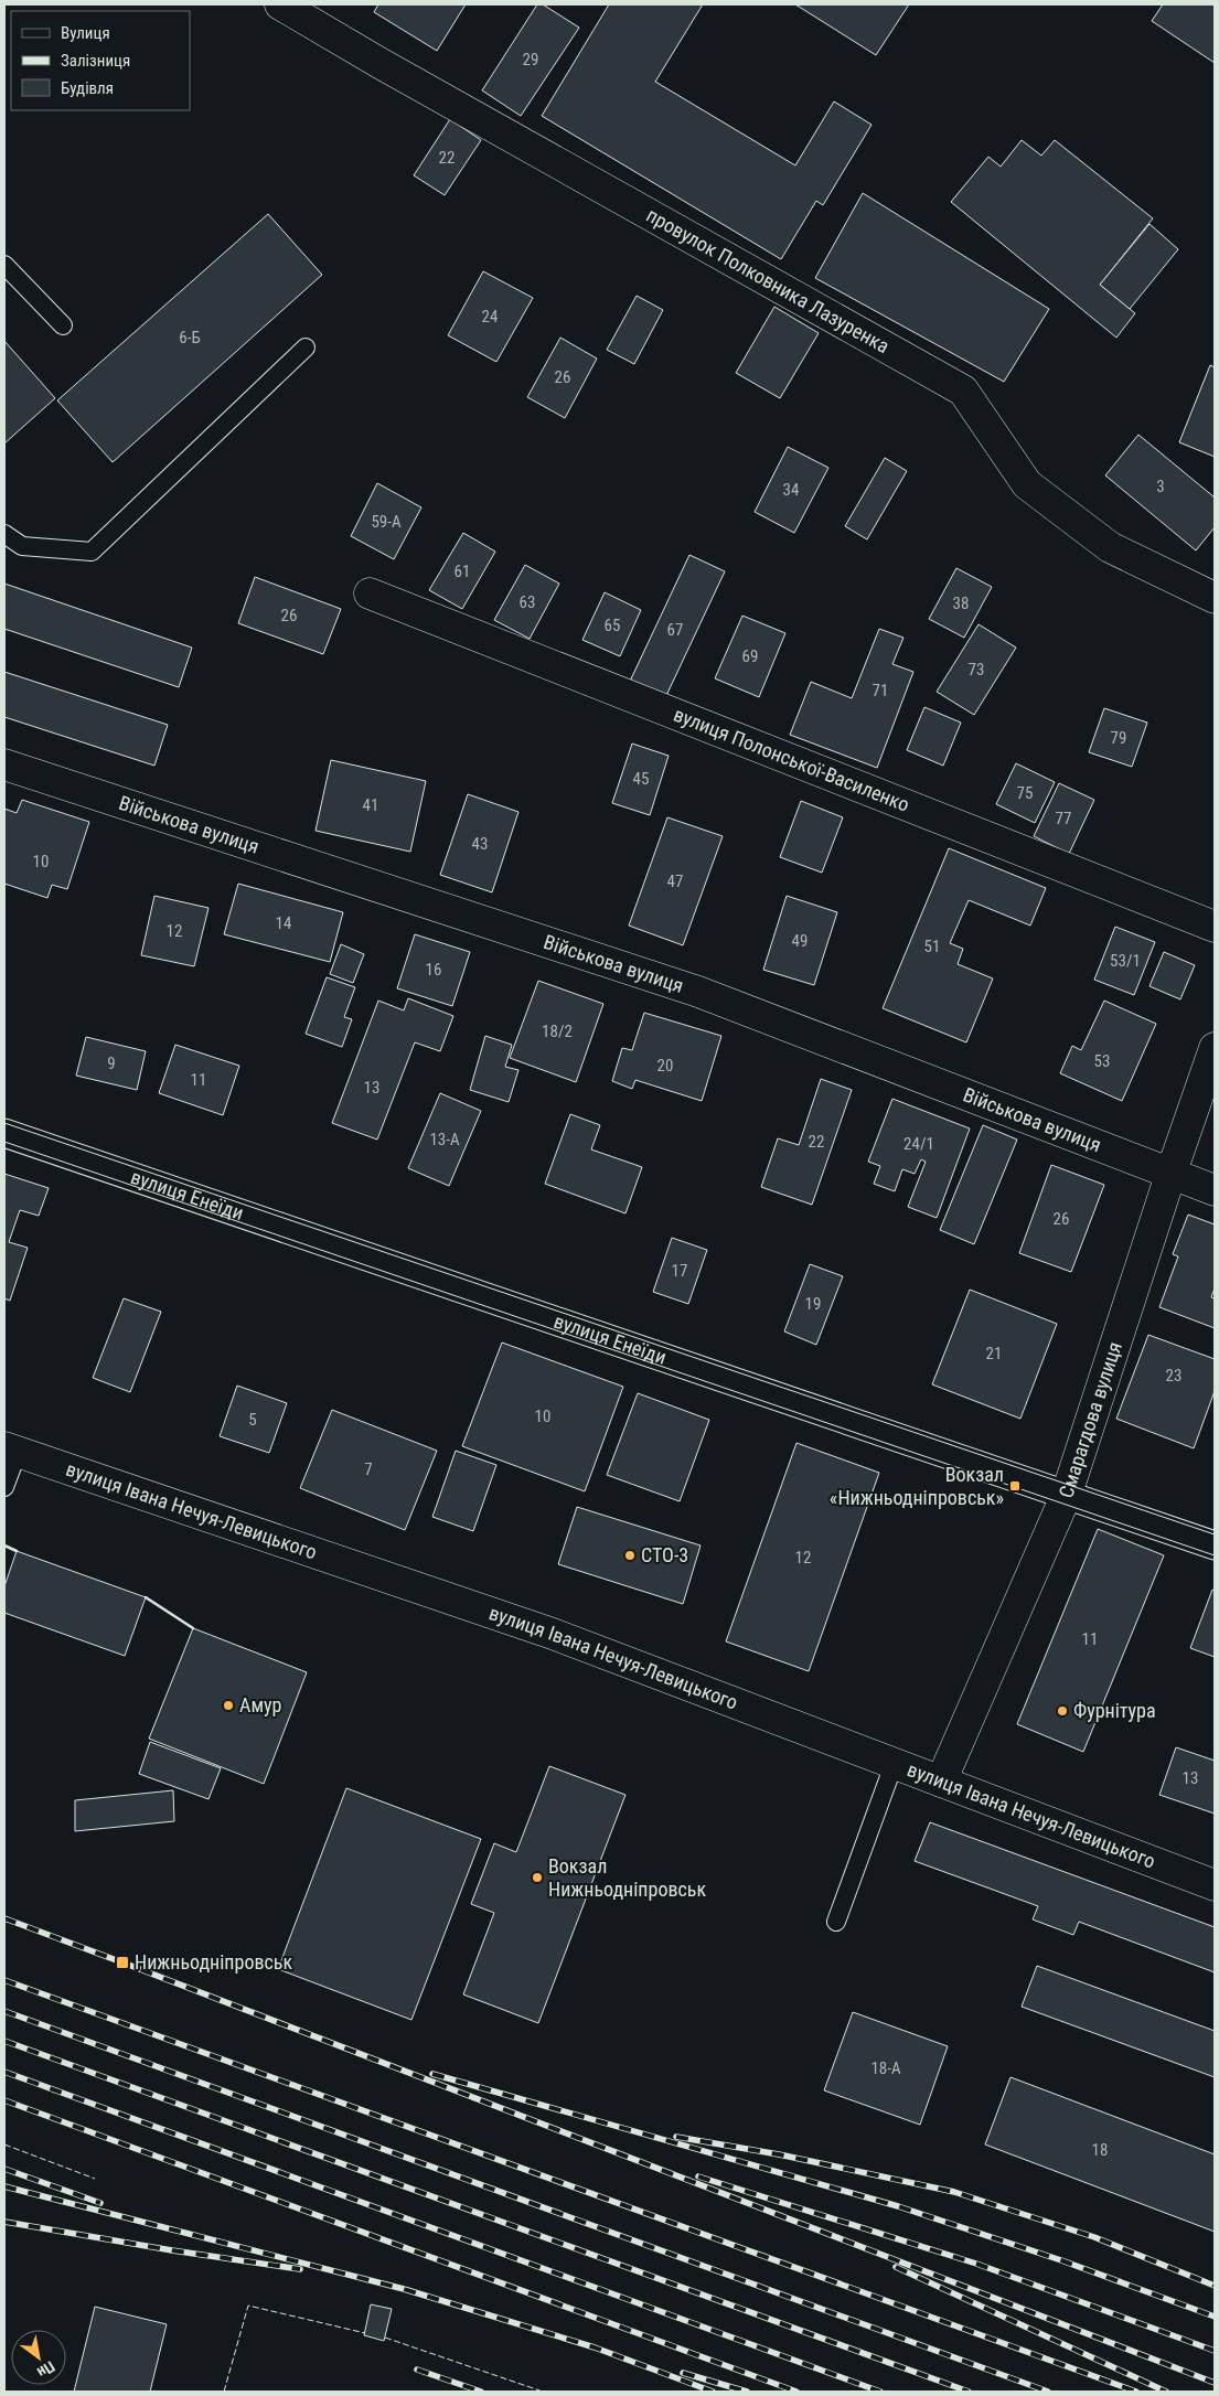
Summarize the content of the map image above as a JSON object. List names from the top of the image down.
{
  "streets": {
    "street": [
      "провулок Полковника Лазуренка",
      "вулиця Полонської-Василенко",
      "Військова вулиця",
      "вулиця Енеїди",
      "Смарагдова вулиця",
      "вулиця Івана Нечуя-Левицького"
    ]
  },
  "crossings": [
    ["Військова вулиця", "Смарагдова вулиця"],
    ["вулиця Енеїди", "Смарагдова вулиця"],
    ["Смарагдова вулиця", "вулиця Івана Нечуя-Левицького"]
  ],
  "places": {
    "transit": ["Вокзал «Нижньодніпровськ»", "Нижньодніпровськ"],
    "other": [
      "СТО-3",
      "Амур",
      "Фурнітура",
      "Вокзал Нижньодніпровськ"
    ]
  },
  "house_numbers": [
    "29",
    "22",
    "24",
    "6-Б",
    "26",
    "3",
    "34",
    "59-А",
    "61",
    "63",
    "38",
    "26",
    "65",
    "67",
    "69",
    "73",
    "71",
    "79",
    "45",
    "75",
    "41",
    "77",
    "43",
    "10",
    "47",
    "14",
    "12",
    "49",
    "51",
    "53/1",
    "16",
    "18/2",
    "53",
    "9",
    "20",
    "11",
    "13",
    "13-А",
    "22",
    "24/1",
    "26",
    "17",
    "19",
    "21",
    "23",
    "10",
    "5",
    "7",
    "12",
    "11",
    "13",
    "18-А",
    "18"
  ],
  "legend": ["Вулиця", "Залізниця", "Будівля"],
  "north": "bottom right"
}
